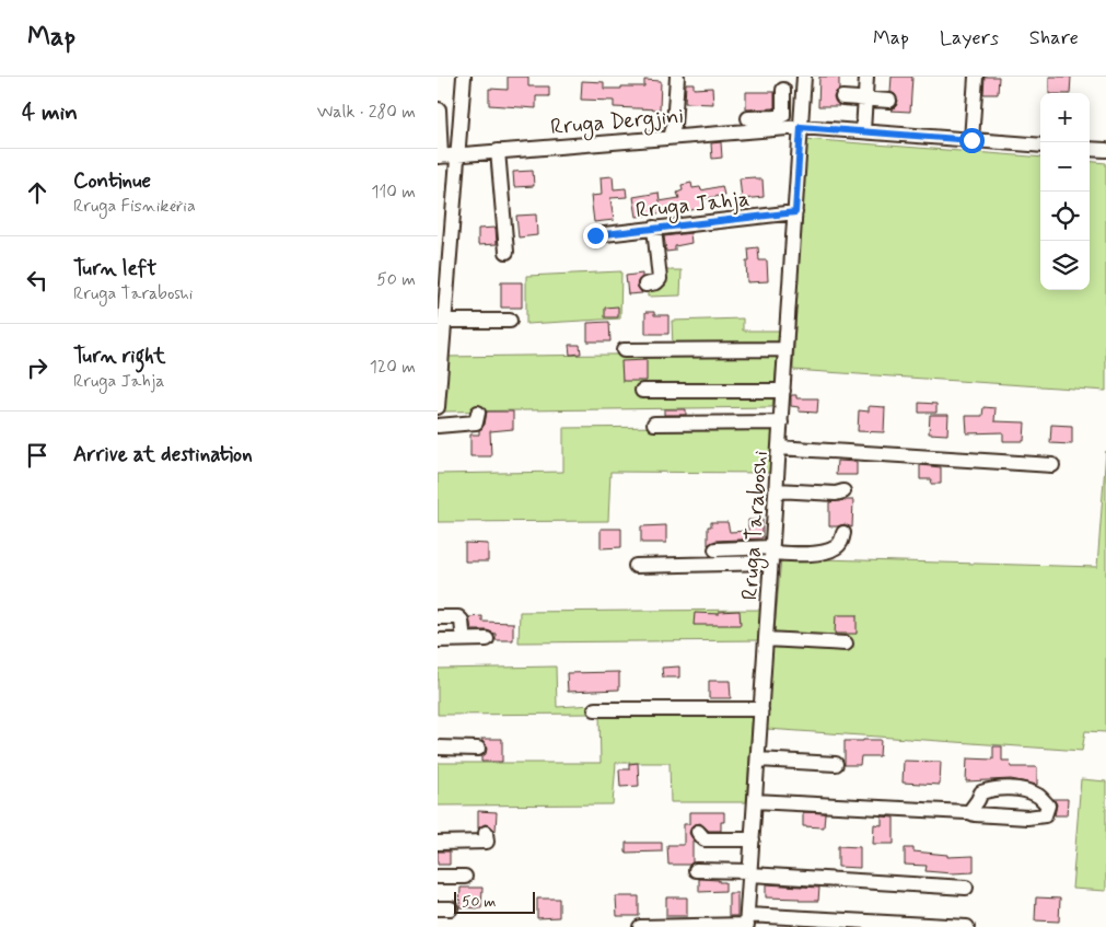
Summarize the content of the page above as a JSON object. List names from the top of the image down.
{
  "streets": {
    "street": ["Rruga Dergjini", "Rruga Jahja", "Rruga Taraboshi"]
  },
  "crossings": [
    ["Rruga Dergjini", "Rruga Taraboshi"],
    ["Rruga Jahja", "Rruga Taraboshi"]
  ],
  "scale_bar": "50 m",
  "page": {
    "header": "Map",
    "nav": ["Map", "Layers", "Share"],
    "heading": ["4 min", "Walk · 280 m"],
    "map_buttons": ["+", "−"],
    "list": [
      ["Continue", "Rruga Fisnikëria", "110 m"],
      ["Turn left", "Rruga Taraboshi", "50 m"],
      ["Turn right", "Rruga Jahja", "120 m"],
      "Arrive at destination"
    ],
    "scale": "50 m"
  }
}
